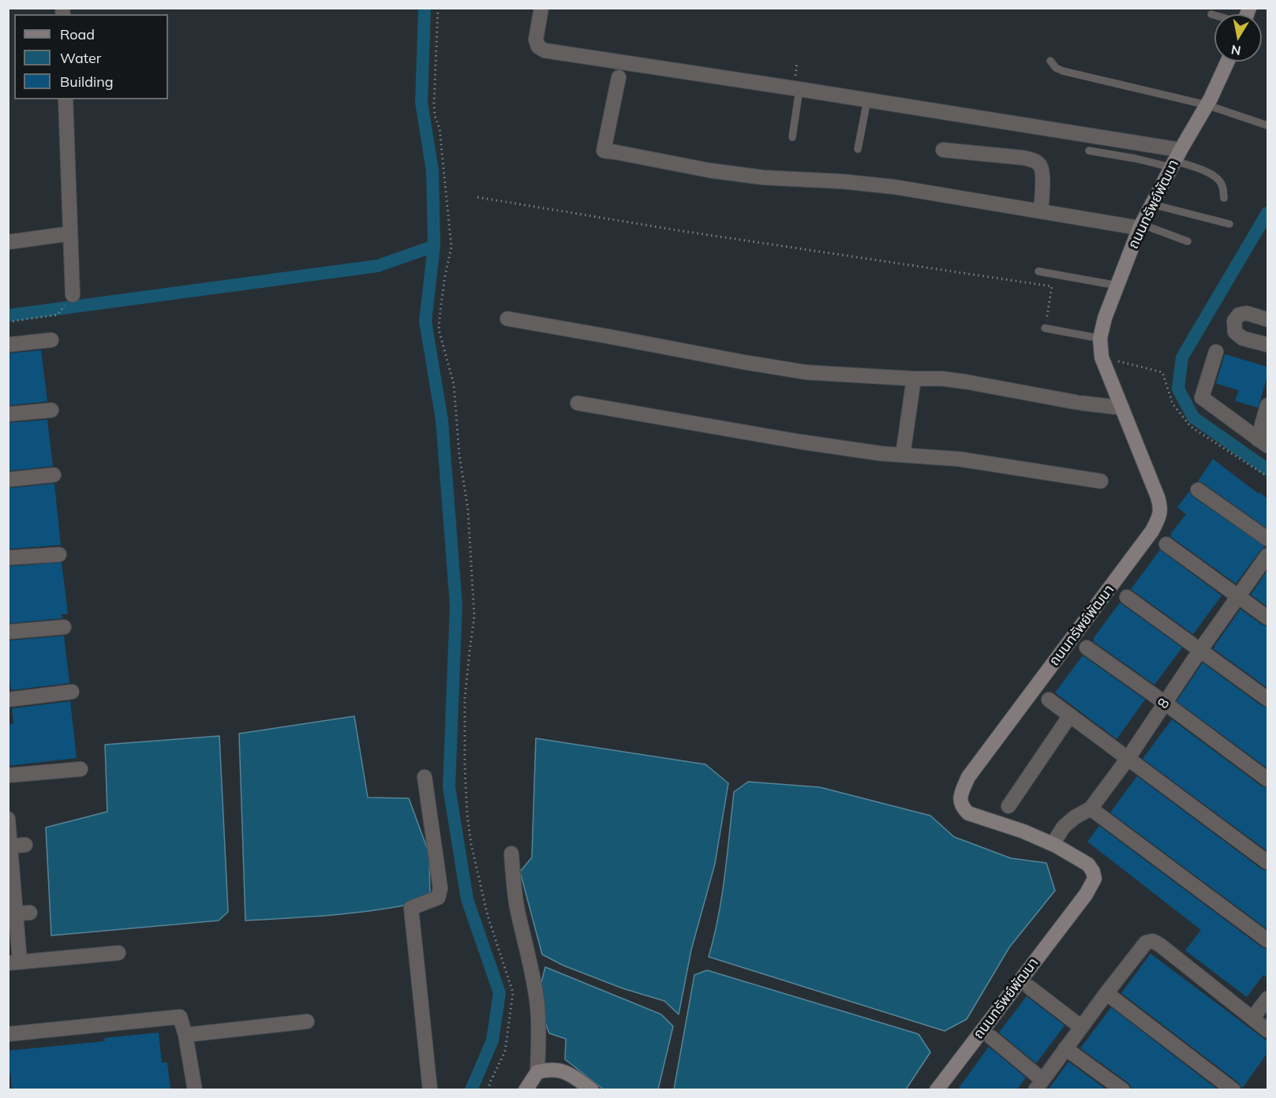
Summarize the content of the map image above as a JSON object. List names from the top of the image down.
{
  "streets": {
    "street": ["ถนนทรัพย์พัฒนา", "8"]
  },
  "crossings": [
    ["ถนนทรัพย์พัฒนา", "8"]
  ],
  "legend": ["Road", "Water", "Building"],
  "north": "bottom"
}
